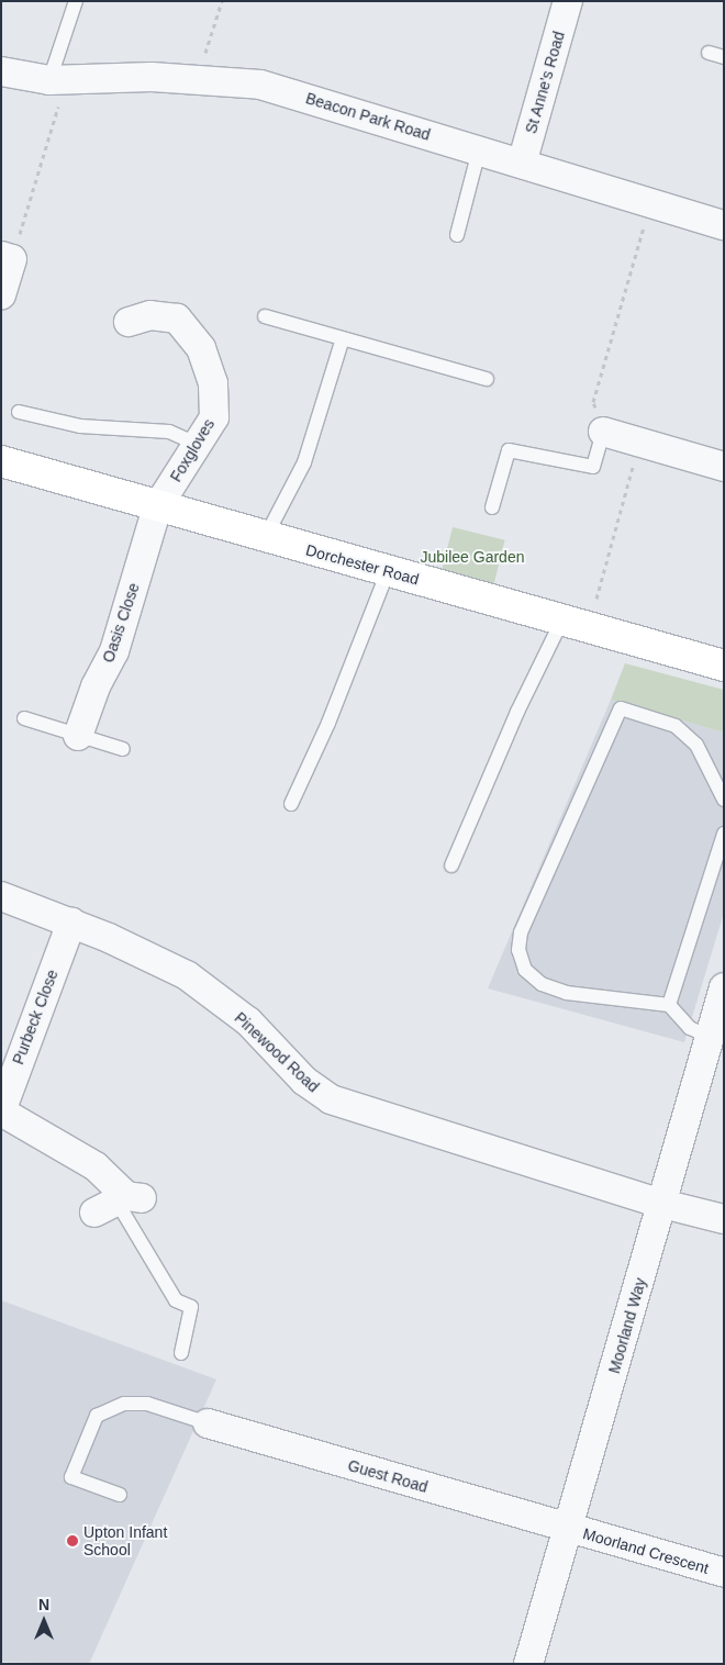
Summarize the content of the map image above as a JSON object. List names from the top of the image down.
{
  "streets": {
    "main road": ["Dorchester Road"],
    "street": [
      "St Anne's Road",
      "Beacon Park Road",
      "Foxgloves",
      "Oasis Close",
      "Purbeck Close",
      "Pinewood Road",
      "Moorland Way",
      "Guest Road",
      "Moorland Crescent"
    ]
  },
  "crossings": [
    ["St Anne's Road", "Beacon Park Road"],
    ["Foxgloves", "Dorchester Road"],
    ["Foxgloves", "Oasis Close"],
    ["Dorchester Road", "Oasis Close"],
    ["Purbeck Close", "Pinewood Road"],
    ["Pinewood Road", "Moorland Way"],
    ["Moorland Way", "Guest Road"],
    ["Moorland Way", "Moorland Crescent"],
    ["Guest Road", "Moorland Crescent"]
  ],
  "parks": ["Jubilee Garden"],
  "places": ["Upton Infant School"],
  "north": "top"
}
